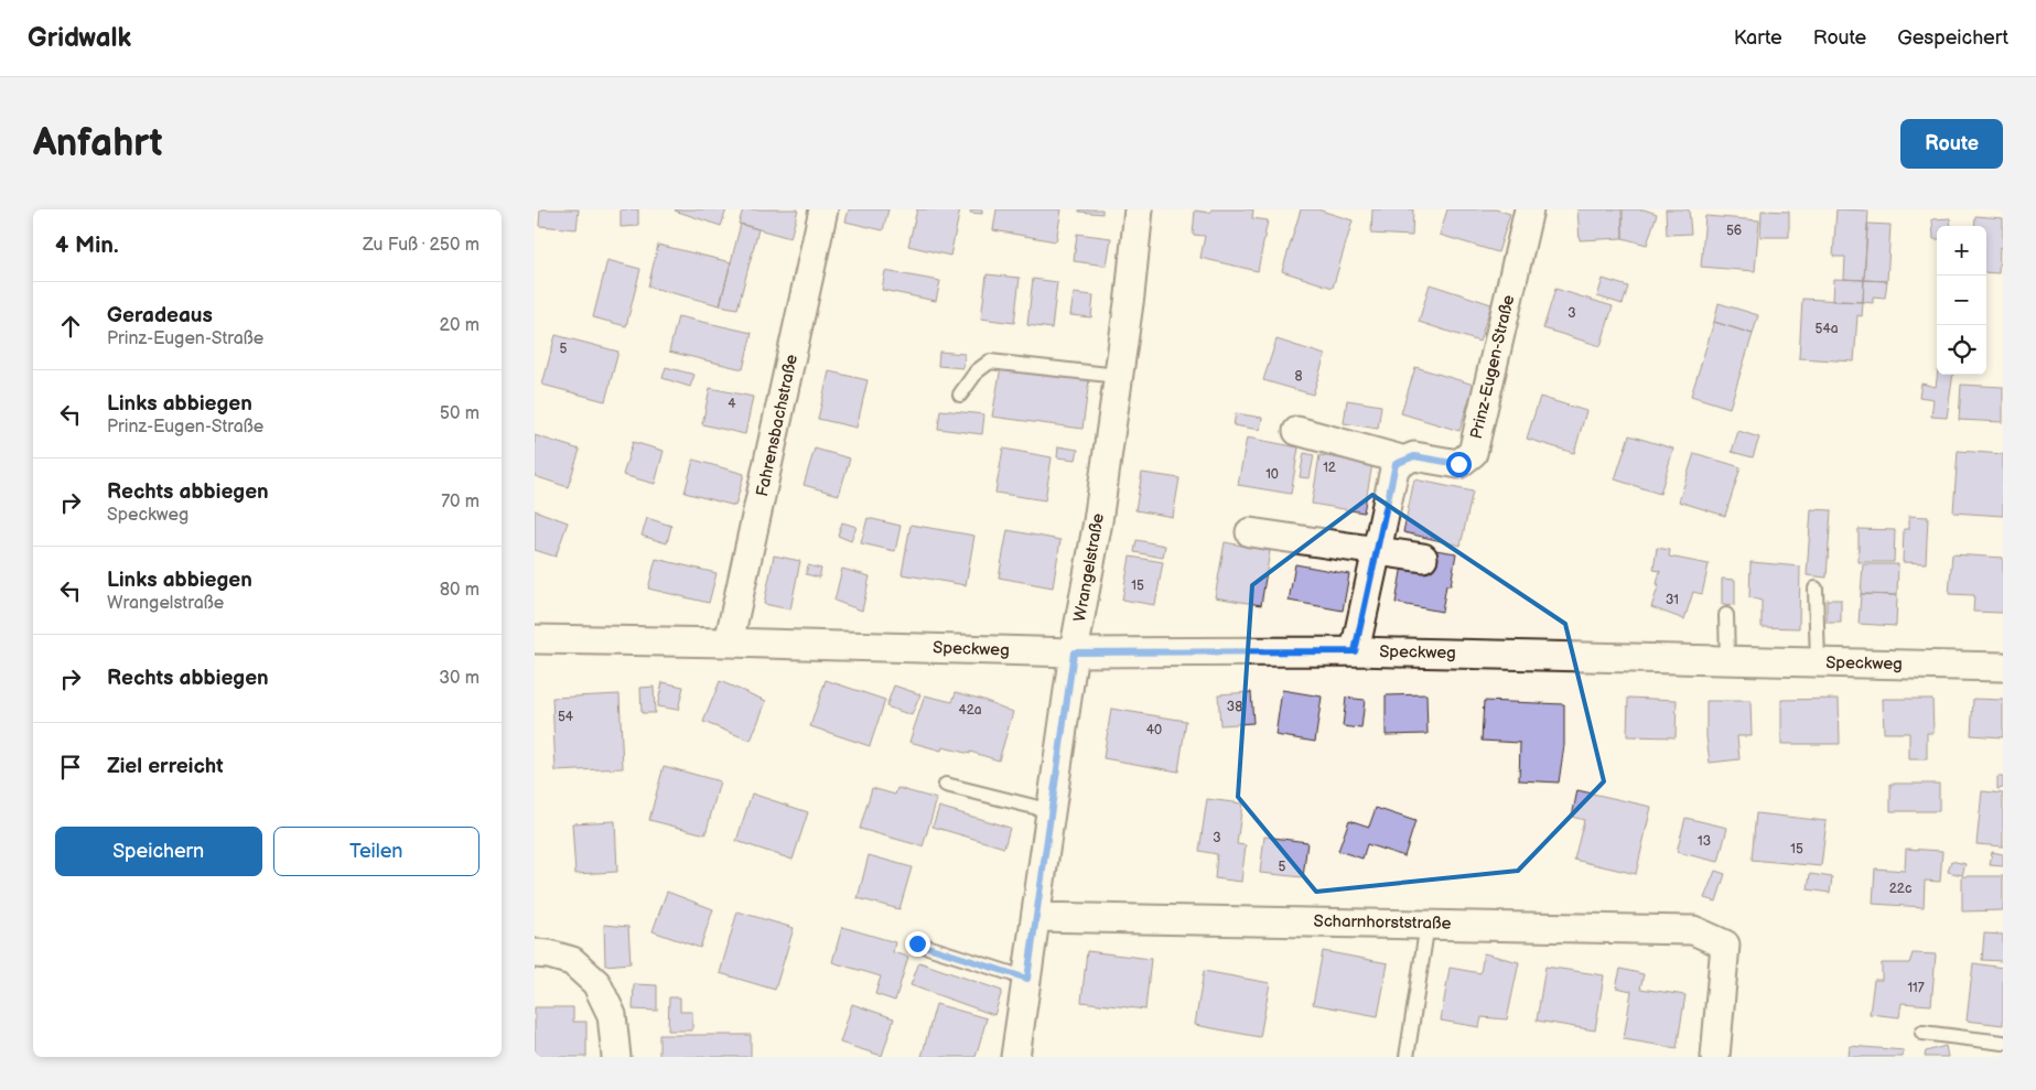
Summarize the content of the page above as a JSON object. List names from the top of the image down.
{
  "streets": {
    "street": [
      "Prinz-Eugen-Straße",
      "Fahrensbachstraße",
      "Wrangelstraße",
      "Speckweg",
      "Scharnhorststraße"
    ]
  },
  "crossings": [
    ["Fahrensbachstraße", "Speckweg"],
    ["Wrangelstraße", "Speckweg"],
    ["Wrangelstraße", "Scharnhorststraße"]
  ],
  "house_numbers": [
    "56",
    "3",
    "54a",
    "5",
    "8",
    "4",
    "12",
    "10",
    "15",
    "31",
    "38",
    "42a",
    "54",
    "40",
    "3",
    "13",
    "15",
    "5",
    "22c",
    "117"
  ],
  "page": {
    "header": "Gridwalk",
    "nav": ["Karte", "Route", "Gespeichert"],
    "buttons": [
      "Route",
      ["Speichern", "Teilen"]
    ],
    "title": "Anfahrt",
    "heading": ["4 Min.", "Zu Fuß · 250 m"],
    "map_buttons": ["+", "−"],
    "list": [
      ["Geradeaus", "Prinz-Eugen-Straße", "20 m"],
      ["Links abbiegen", "Prinz-Eugen-Straße", "50 m"],
      ["Rechts abbiegen", "Speckweg", "70 m"],
      ["Links abbiegen", "Wrangelstraße", "80 m"],
      ["Rechts abbiegen", "30 m"],
      "Ziel erreicht"
    ]
  }
}
